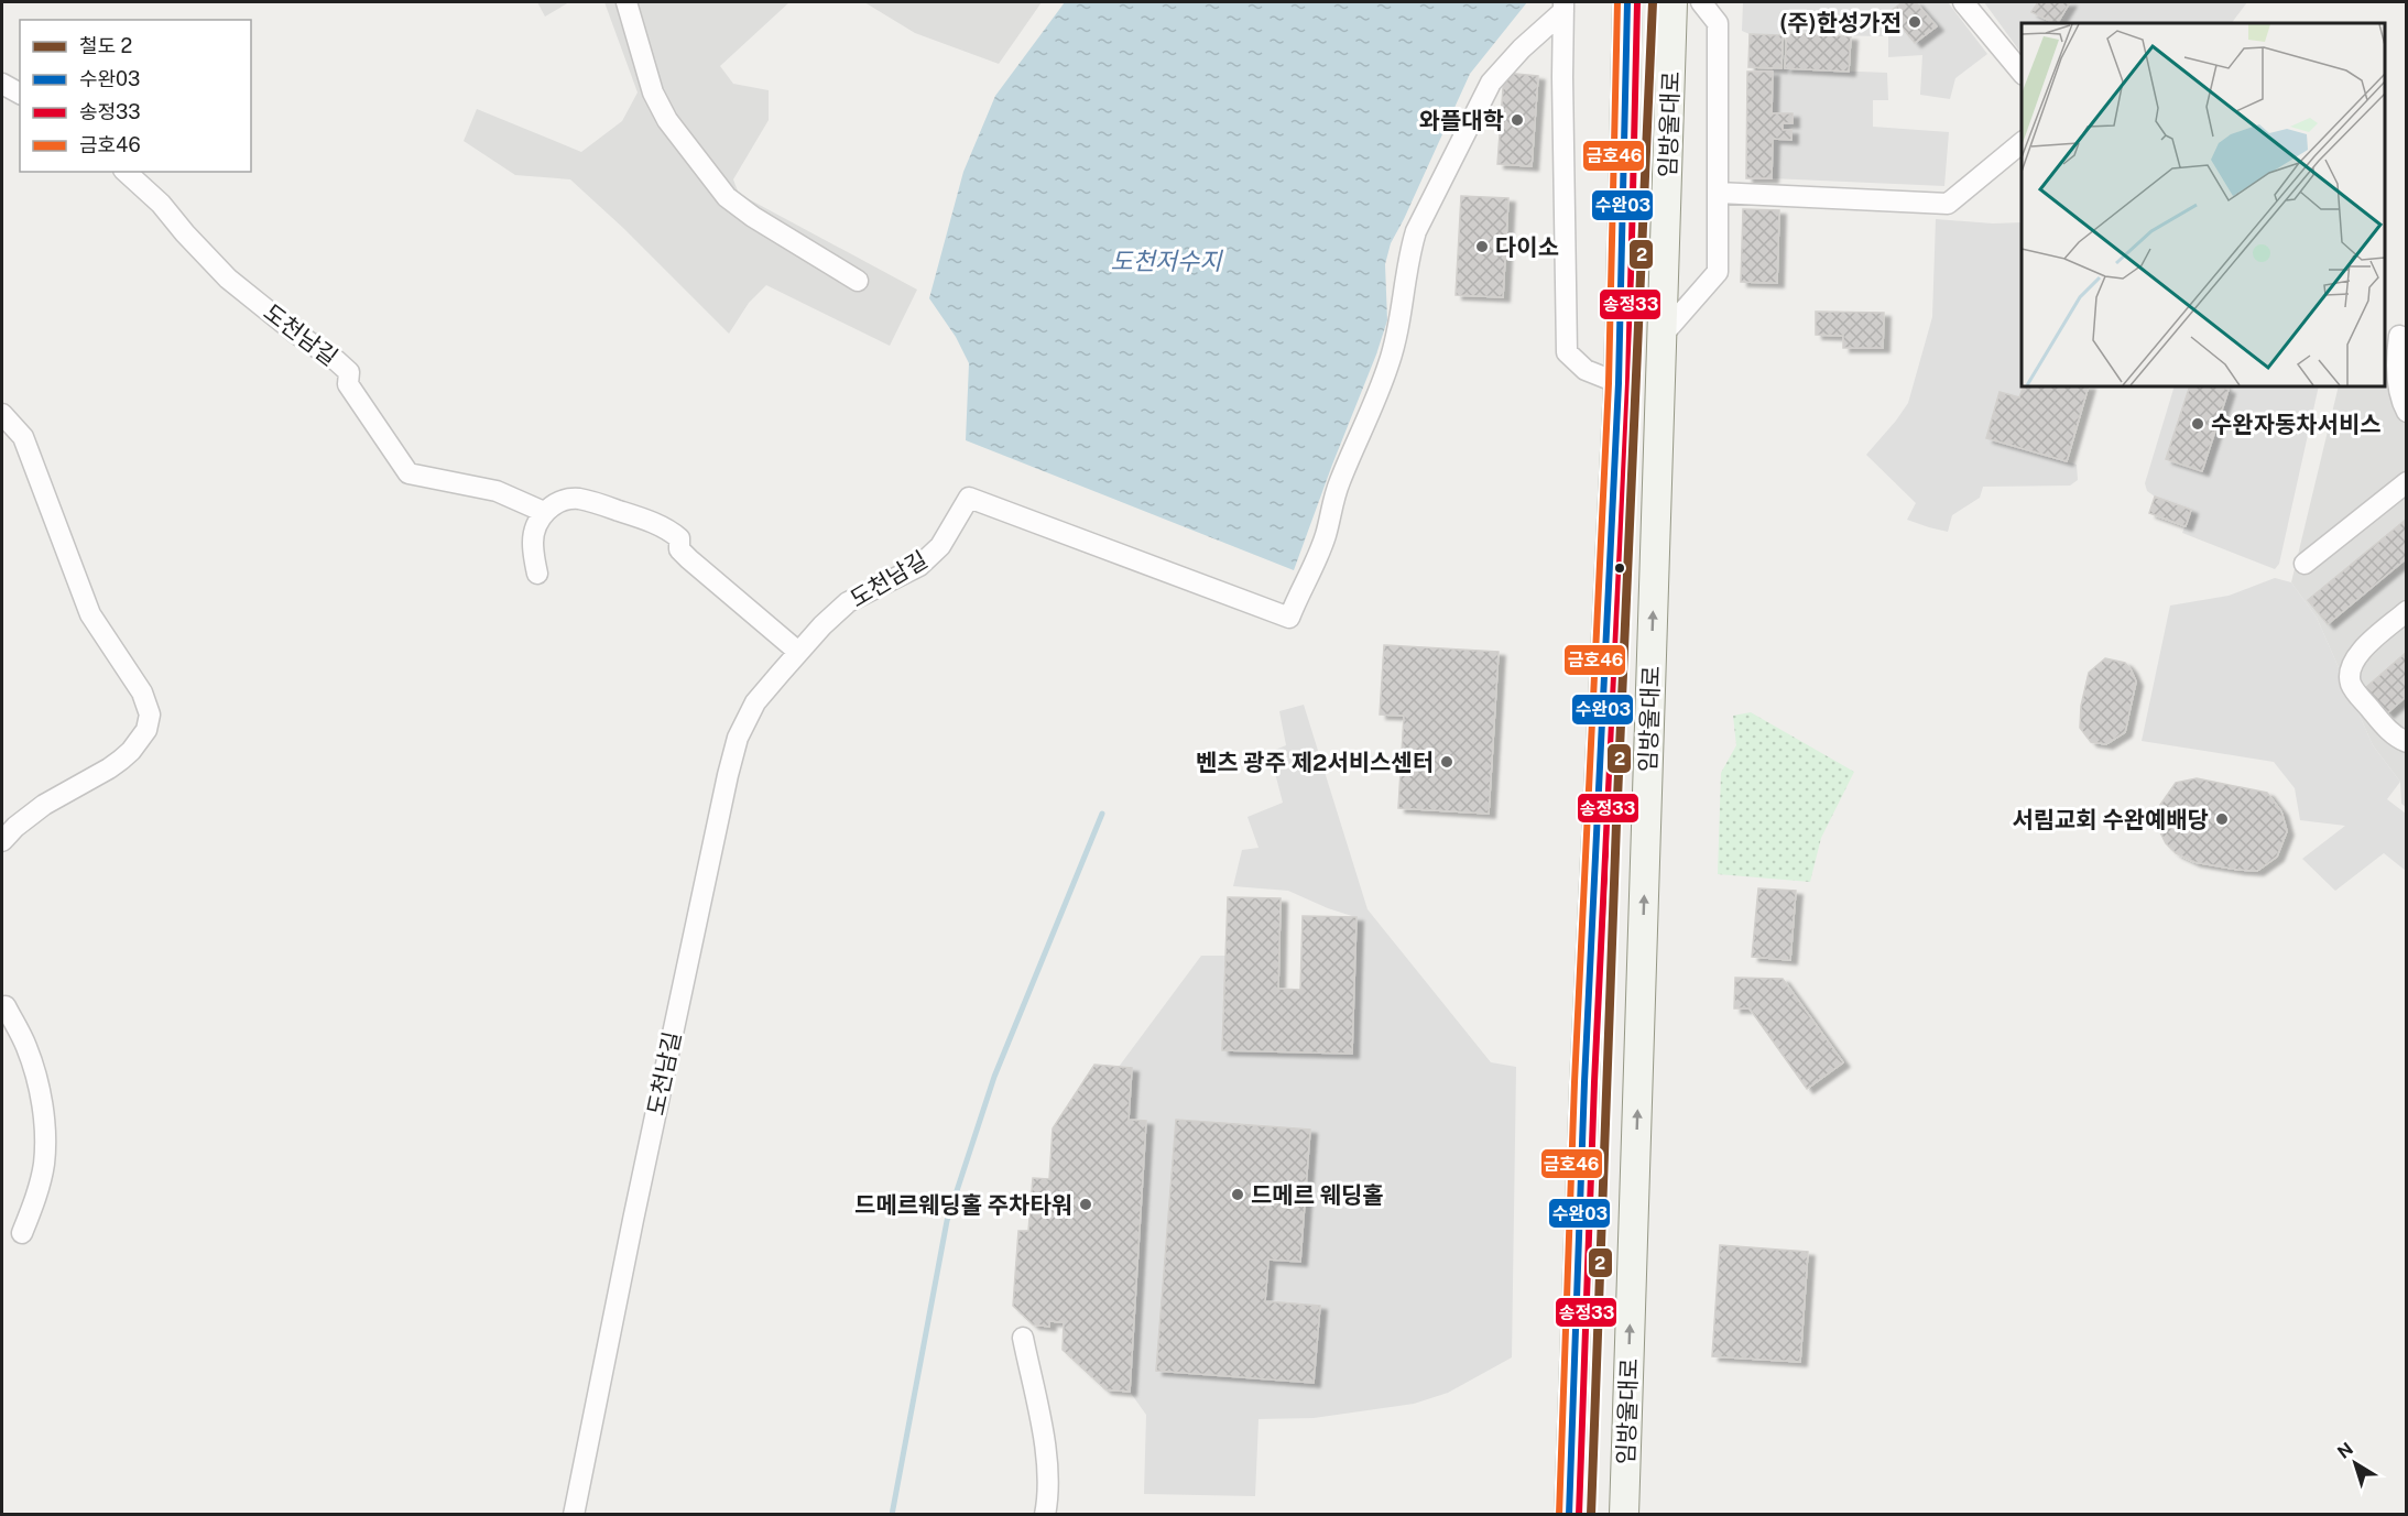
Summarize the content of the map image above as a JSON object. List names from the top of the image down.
{
  "streets": {
    "main road": ["임방울대로"],
    "street": ["도천남길"]
  },
  "water": ["도천저수지"],
  "places": [
    "(주)한성가전",
    "와플대학",
    "다이소",
    "수완자동차서비스",
    "벤츠 광주 제2서비스센터",
    "서림교회 수완예배당",
    "드메르 웨딩홀",
    "드메르웨딩홀 주차타워"
  ],
  "lines": [
    "rail line 2",
    "transit line 수완03",
    "transit line 송정33",
    "transit line 금호46"
  ],
  "legend": [
    "철도 2",
    "수완03",
    "송정33",
    "금호46"
  ],
  "north": "top left"
}
